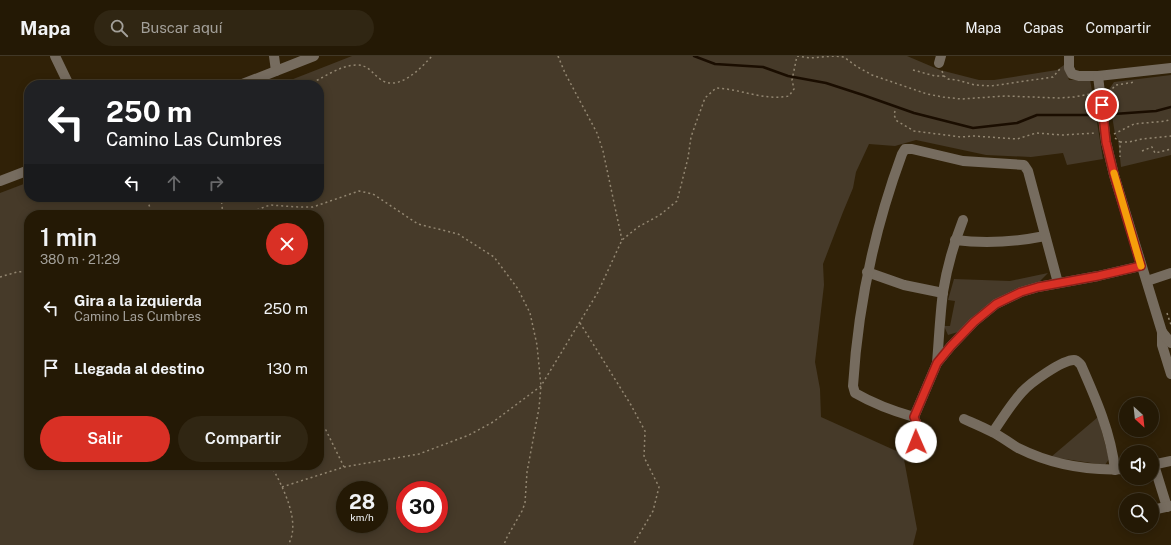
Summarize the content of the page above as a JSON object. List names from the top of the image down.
{
  "north": "bottom right",
  "page": {
    "header": "Mapa",
    "search": "Buscar aquí",
    "nav": ["Mapa", "Capas", "Compartir"],
    "turn": ["250 m", "Camino Las Cumbres"],
    "heading": ["1 min", "380 m · 21:29"],
    "list": [
      {
        "name": "Gira a la izquierda",
        "note": "Camino Las Cumbres",
        "value": "250 m"
      },
      {
        "name": "Llegada al destino",
        "value": "130 m"
      }
    ],
    "buttons": ["Salir", "Compartir"],
    "speed": "28 km/h",
    "limit": "30"
  }
}
